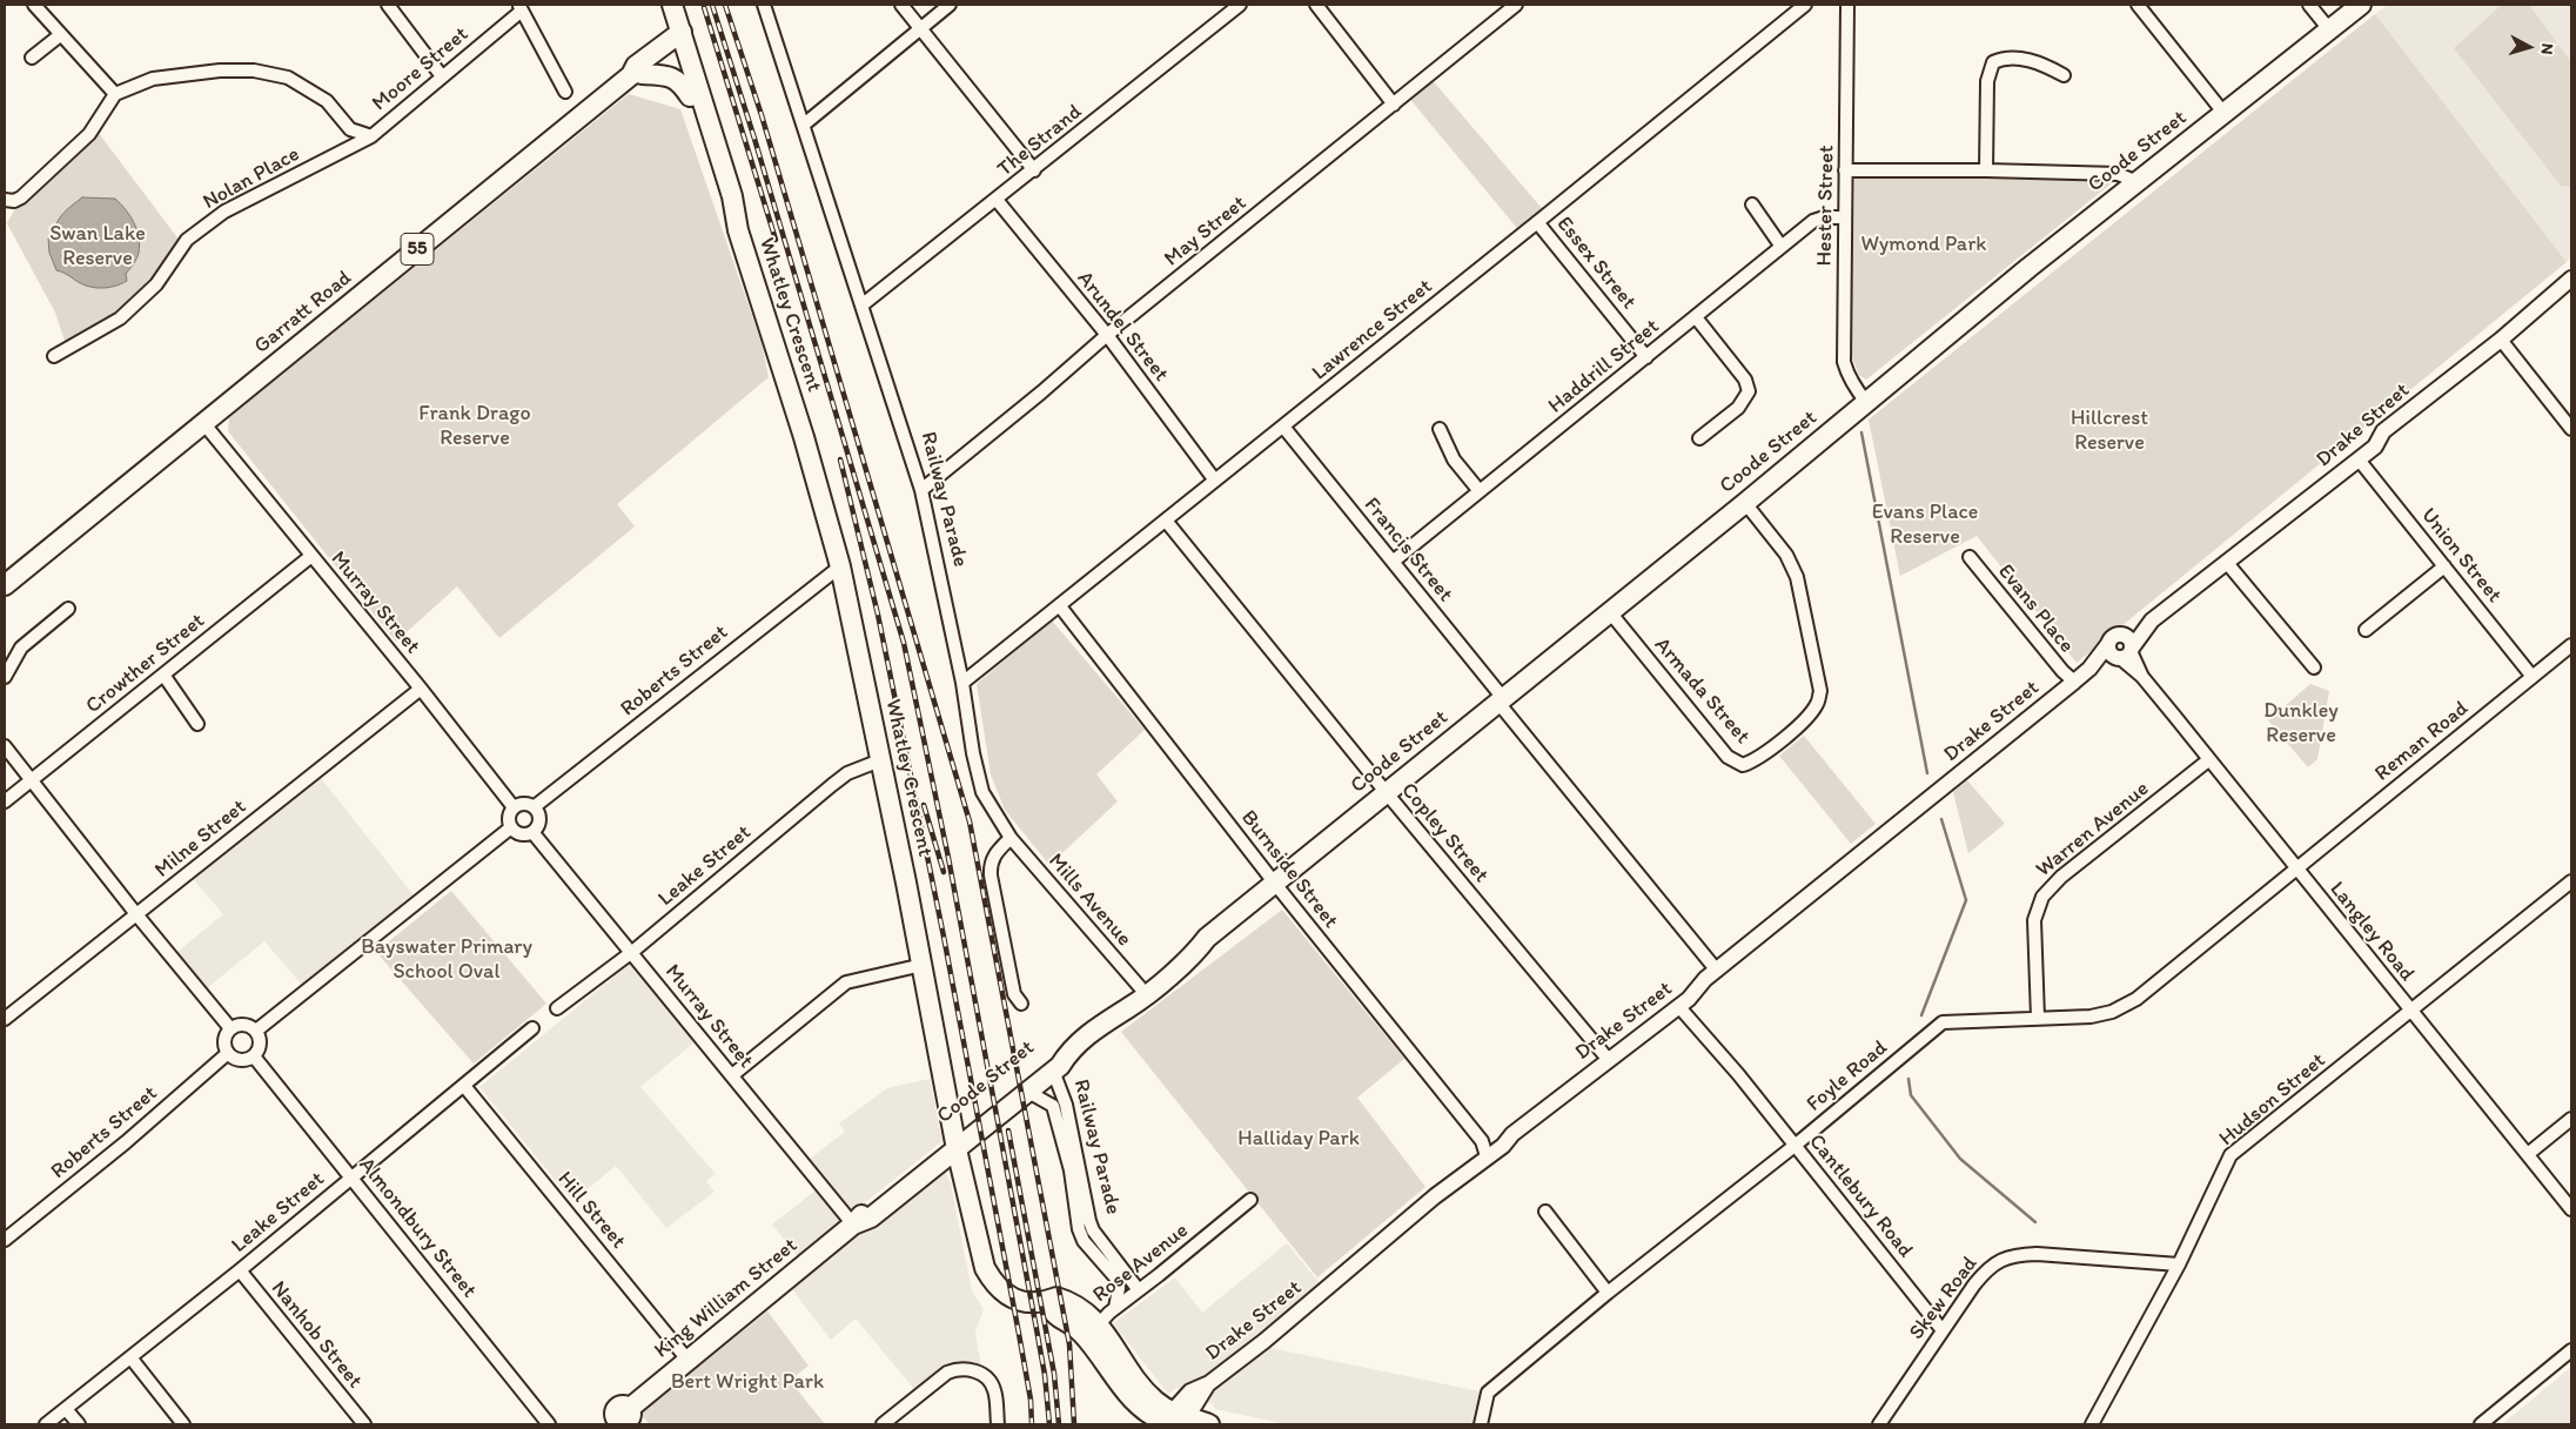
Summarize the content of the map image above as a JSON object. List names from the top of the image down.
{
  "streets": {
    "main road": [
      "Coode Street",
      "55",
      "Garratt Road",
      "Whatley Crescent",
      "King William Street"
    ],
    "street": [
      "Moore Street",
      "The Strand",
      "Nolan Place",
      "Hester Street",
      "May Street",
      "Essex Street",
      "Arundel Street",
      "Lawrence Street",
      "Haddrill Street",
      "Drake Street",
      "Railway Parade",
      "Francis Street",
      "Union Street",
      "Murray Street",
      "Evans Place",
      "Crowther Street",
      "Roberts Street",
      "Armada Street",
      "Reman Road",
      "Warren Avenue",
      "Copley Street",
      "Milne Street",
      "Leake Street",
      "Burnside Street",
      "Mills Avenue",
      "Langley Road",
      "Foyle Road",
      "Hudson Street",
      "Cantlebury Road",
      "Hill Street",
      "Almondbury Street",
      "Rose Avenue",
      "Skew Road",
      "Nanhob Street"
    ]
  },
  "crossings": [
    ["Moore Street", "Nolan Place"],
    ["The Strand", "Arundel Street"],
    ["The Strand", "Railway Parade"],
    ["Coode Street", "Hester Street"],
    ["Coode Street", "Whatley Crescent"],
    ["Coode Street", "Railway Parade"],
    ["Coode Street", "Francis Street"],
    ["Coode Street", "Armada Street"],
    ["Coode Street", "Copley Street"],
    ["Coode Street", "Burnside Street"],
    ["Coode Street", "Mills Avenue"],
    ["Coode Street", "King William Street"],
    ["Hester Street", "Haddrill Street"],
    ["May Street", "Arundel Street"],
    ["May Street", "Railway Parade"],
    ["Essex Street", "Lawrence Street"],
    ["Essex Street", "Haddrill Street"],
    ["Garratt Road", "Whatley Crescent"],
    ["Garratt Road", "Murray Street"],
    ["Whatley Crescent", "Roberts Street"],
    ["Whatley Crescent", "Leake Street"],
    ["Whatley Crescent", "Rose Avenue"],
    ["Whatley Crescent", "King William Street"],
    ["Arundel Street", "Lawrence Street"],
    ["Lawrence Street", "Railway Parade"],
    ["Lawrence Street", "Francis Street"],
    ["Lawrence Street", "Copley Street"],
    ["Lawrence Street", "Burnside Street"],
    ["Haddrill Street", "Francis Street"],
    ["Drake Street", "Francis Street"],
    ["Drake Street", "Union Street"],
    ["Drake Street", "Evans Place"],
    ["Drake Street", "Copley Street"],
    ["Drake Street", "Burnside Street"],
    ["Drake Street", "Langley Road"],
    ["Drake Street", "Cantlebury Road"],
    ["Railway Parade", "Mills Avenue"],
    ["Railway Parade", "Rose Avenue"],
    ["Union Street", "Reman Road"],
    ["Murray Street", "Crowther Street"],
    ["Murray Street", "Roberts Street"],
    ["Murray Street", "Milne Street"],
    ["Murray Street", "Leake Street"],
    ["Murray Street", "King William Street"],
    ["Roberts Street", "Almondbury Street"],
    ["Reman Road", "Langley Road"],
    ["Reman Road", "Foyle Road"],
    ["Warren Avenue", "Langley Road"],
    ["Warren Avenue", "Foyle Road"],
    ["Leake Street", "Hill Street"],
    ["Leake Street", "Almondbury Street"],
    ["Leake Street", "Nanhob Street"],
    ["Langley Road", "Foyle Road"],
    ["Langley Road", "Hudson Street"],
    ["Foyle Road", "Cantlebury Road"],
    ["Hudson Street", "Skew Road"],
    ["Cantlebury Road", "Skew Road"],
    ["Hill Street", "King William Street"]
  ],
  "parks": [
    "Swan Lake Reserve",
    "Wymond Park",
    "Frank Drago Reserve",
    "Hillcrest Reserve",
    "Evans Place Reserve",
    "Dunkley Reserve",
    "Bayswater Primary School Oval",
    "Halliday Park",
    "Bert Wright Park"
  ],
  "north": "right"
}
